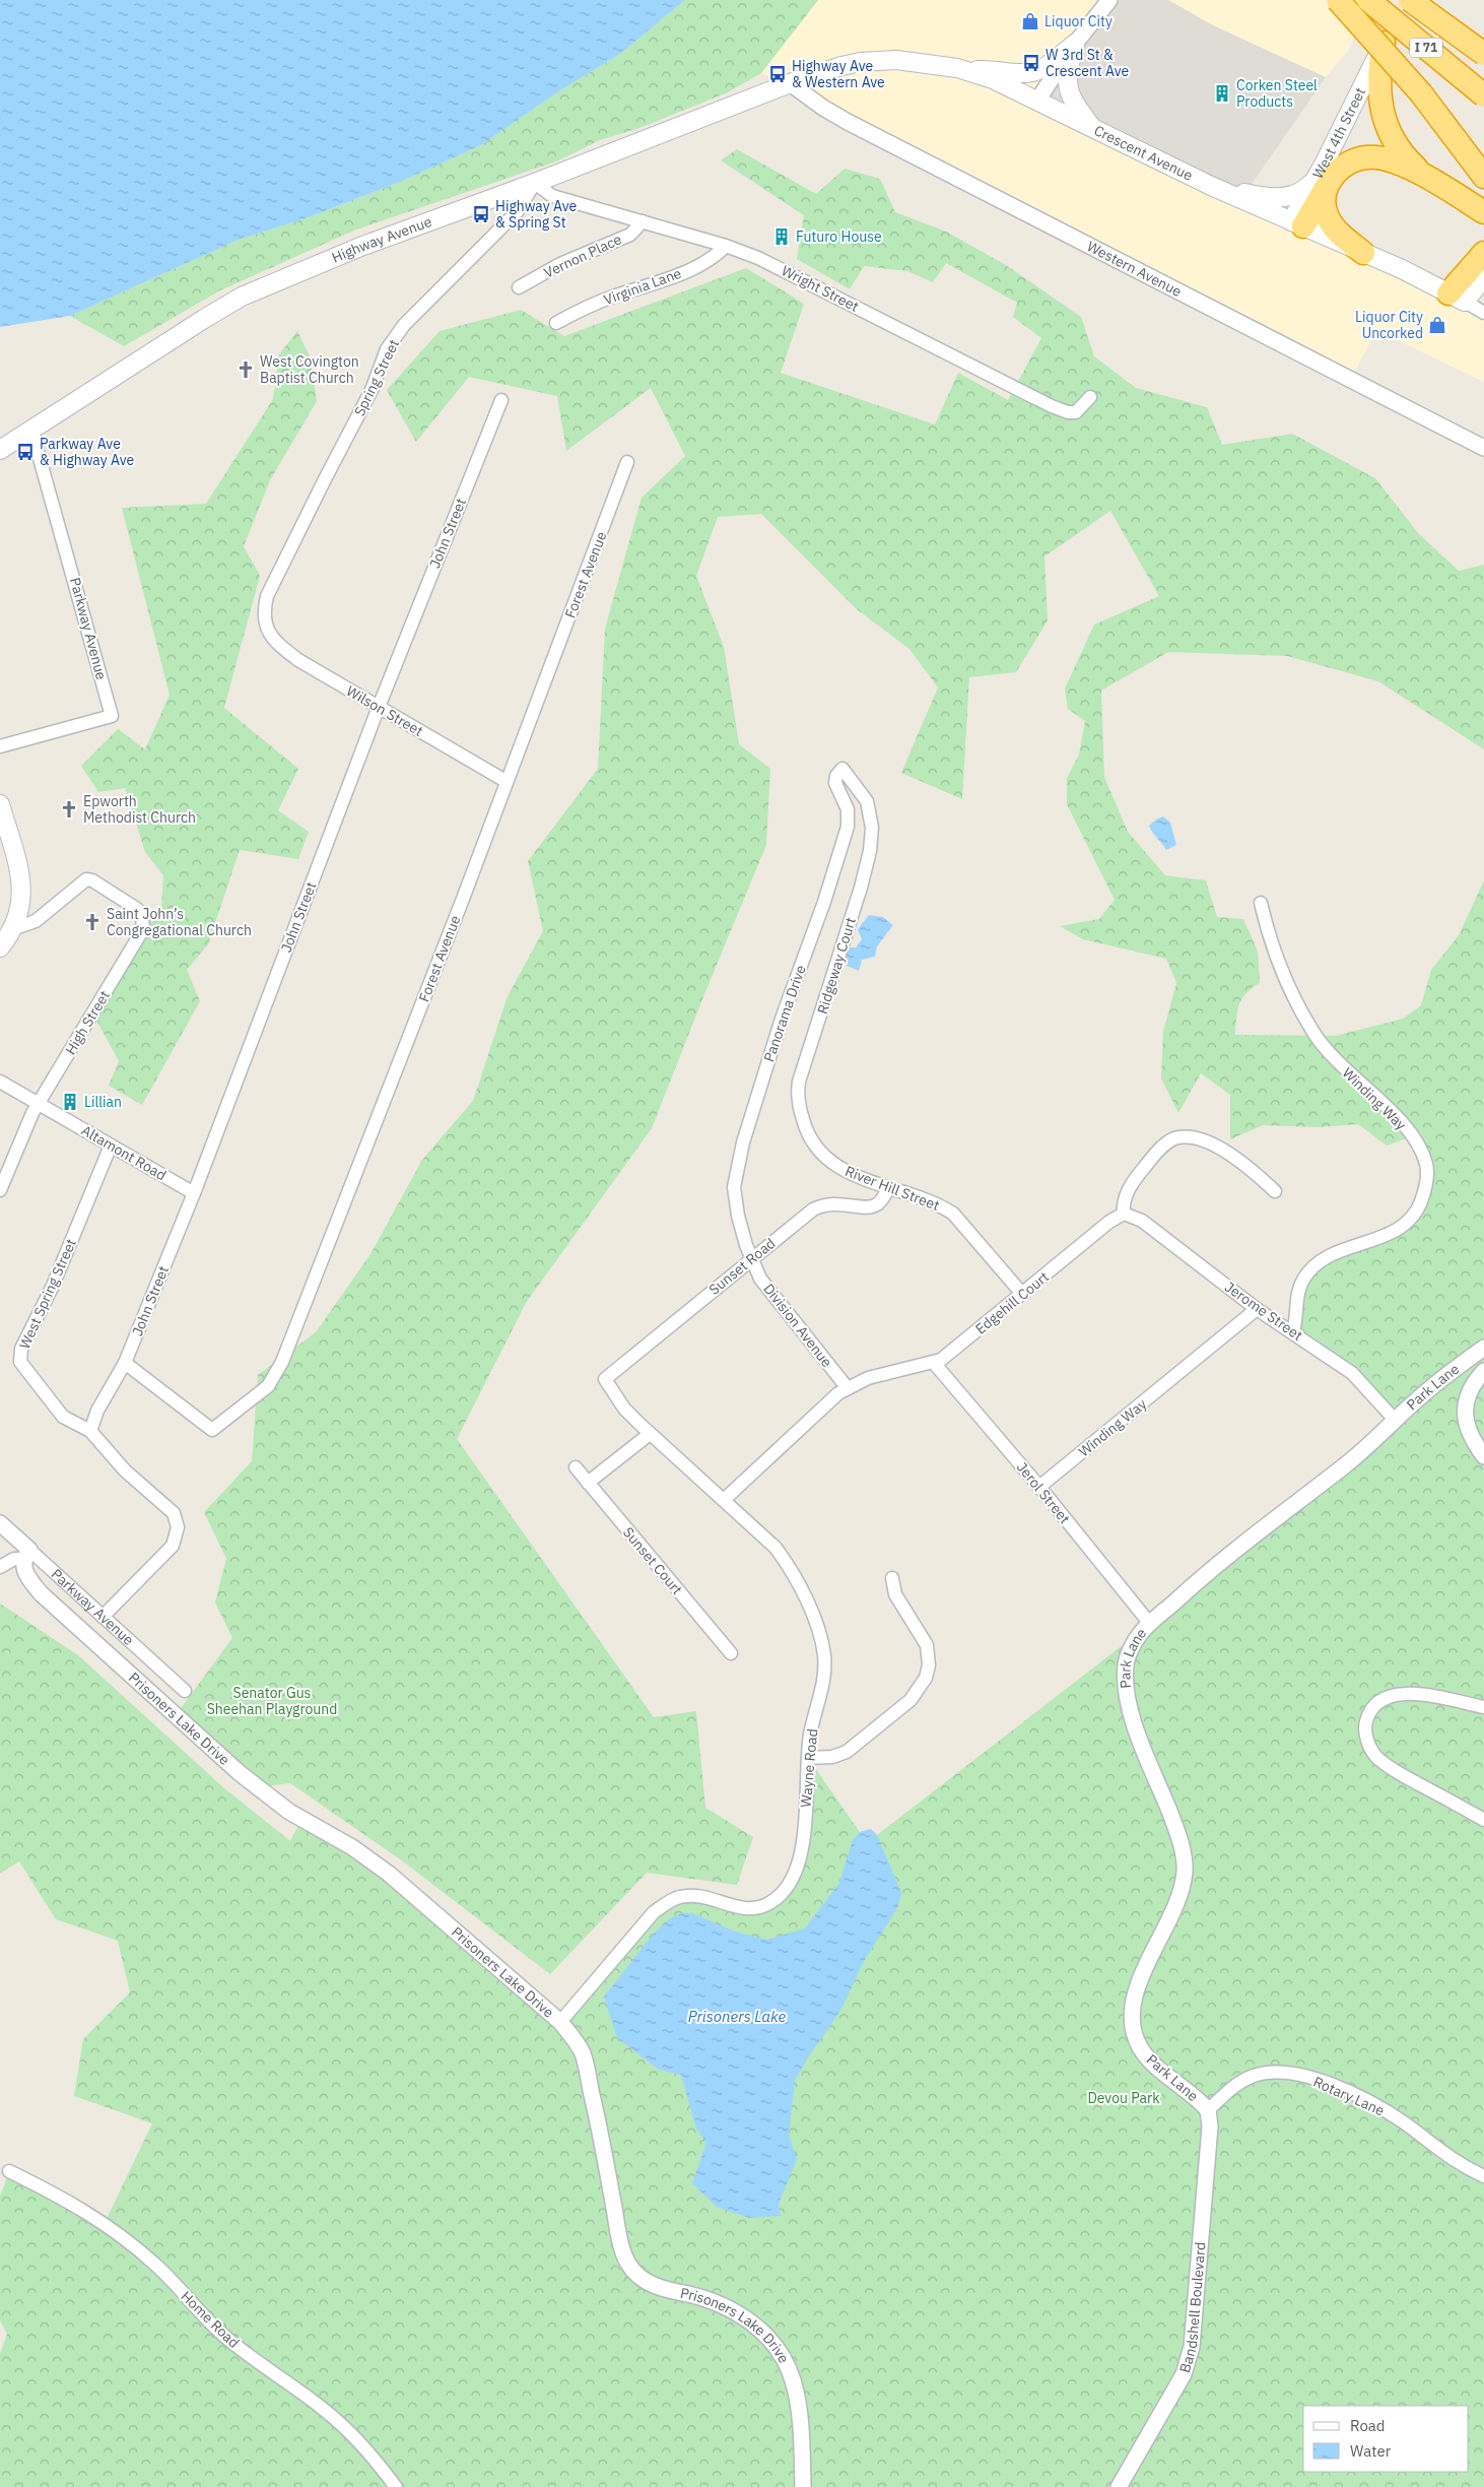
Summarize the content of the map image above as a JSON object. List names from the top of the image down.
{
  "streets": {
    "highway": ["I 71"],
    "main road": ["West 4th Street", "Crescent Avenue", "Highway Avenue"],
    "street": [
      "Vernon Place",
      "Western Avenue",
      "Virginia Lane",
      "Wright Street",
      "Spring Street",
      "John Street",
      "Forest Avenue",
      "Parkway Avenue",
      "Wilson Street",
      "Ridgeway Court",
      "Panorama Drive",
      "High Street",
      "Winding Way",
      "Altamont Road",
      "River Hill Street",
      "Sunset Road",
      "West Spring Street",
      "Edgehill Court",
      "Jerome Street",
      "Division Avenue",
      "Park Lane",
      "Jerol Street",
      "Sunset Court",
      "Prisoners Lake Drive",
      "Wayne Road",
      "Rotary Lane",
      "Bandshell Boulevard",
      "Home Road"
    ]
  },
  "crossings": [
    ["Crescent Avenue", "Highway Avenue"],
    ["Crescent Avenue", "Western Avenue"],
    ["Highway Avenue", "Western Avenue"],
    ["Highway Avenue", "Wright Street"],
    ["Highway Avenue", "Spring Street"],
    ["Highway Avenue", "Parkway Avenue"],
    ["Vernon Place", "Wright Street"],
    ["Virginia Lane", "Wright Street"],
    ["Wright Street", "Spring Street"],
    ["Spring Street", "Wilson Street"],
    ["John Street", "Forest Avenue"],
    ["John Street", "Wilson Street"],
    ["John Street", "Altamont Road"],
    ["John Street", "West Spring Street"],
    ["Forest Avenue", "Wilson Street"],
    ["Parkway Avenue", "West Spring Street"],
    ["Parkway Avenue", "Prisoners Lake Drive"],
    ["Ridgeway Court", "Panorama Drive"],
    ["Ridgeway Court", "River Hill Street"],
    ["Panorama Drive", "Sunset Road"],
    ["Panorama Drive", "Division Avenue"],
    ["High Street", "Altamont Road"],
    ["Winding Way", "Jerome Street"],
    ["Winding Way", "Jerol Street"],
    ["Altamont Road", "West Spring Street"],
    ["River Hill Street", "Sunset Road"],
    ["River Hill Street", "Edgehill Court"],
    ["Sunset Road", "Division Avenue"],
    ["Sunset Road", "Wayne Road"],
    ["Edgehill Court", "Jerome Street"],
    ["Edgehill Court", "Division Avenue"],
    ["Edgehill Court", "Jerol Street"],
    ["Edgehill Court", "Wayne Road"],
    ["Jerome Street", "Park Lane"],
    ["Park Lane", "Jerol Street"],
    ["Park Lane", "Rotary Lane"],
    ["Park Lane", "Bandshell Boulevard"],
    ["Prisoners Lake Drive", "Wayne Road"],
    ["Rotary Lane", "Bandshell Boulevard"]
  ],
  "water": ["Prisoners Lake"],
  "parks": ["Senator Gus Sheehan Playground", "Devou Park"],
  "places": {
    "shop": ["Liquor City", "Liquor City Uncorked"],
    "bus stop": [
      "W 3rd St & Crescent Ave",
      "Highway Ave & Western Ave",
      "Highway Ave & Spring St",
      "Parkway Ave & Highway Ave"
    ],
    "building": ["Corken Steel Products", "Futuro House", "Lillian"],
    "church": ["West Covington Baptist Church", "Epworth Methodist Church", "Saint John’s Congregational Church"]
  },
  "legend": ["Road", "Water"]
}
